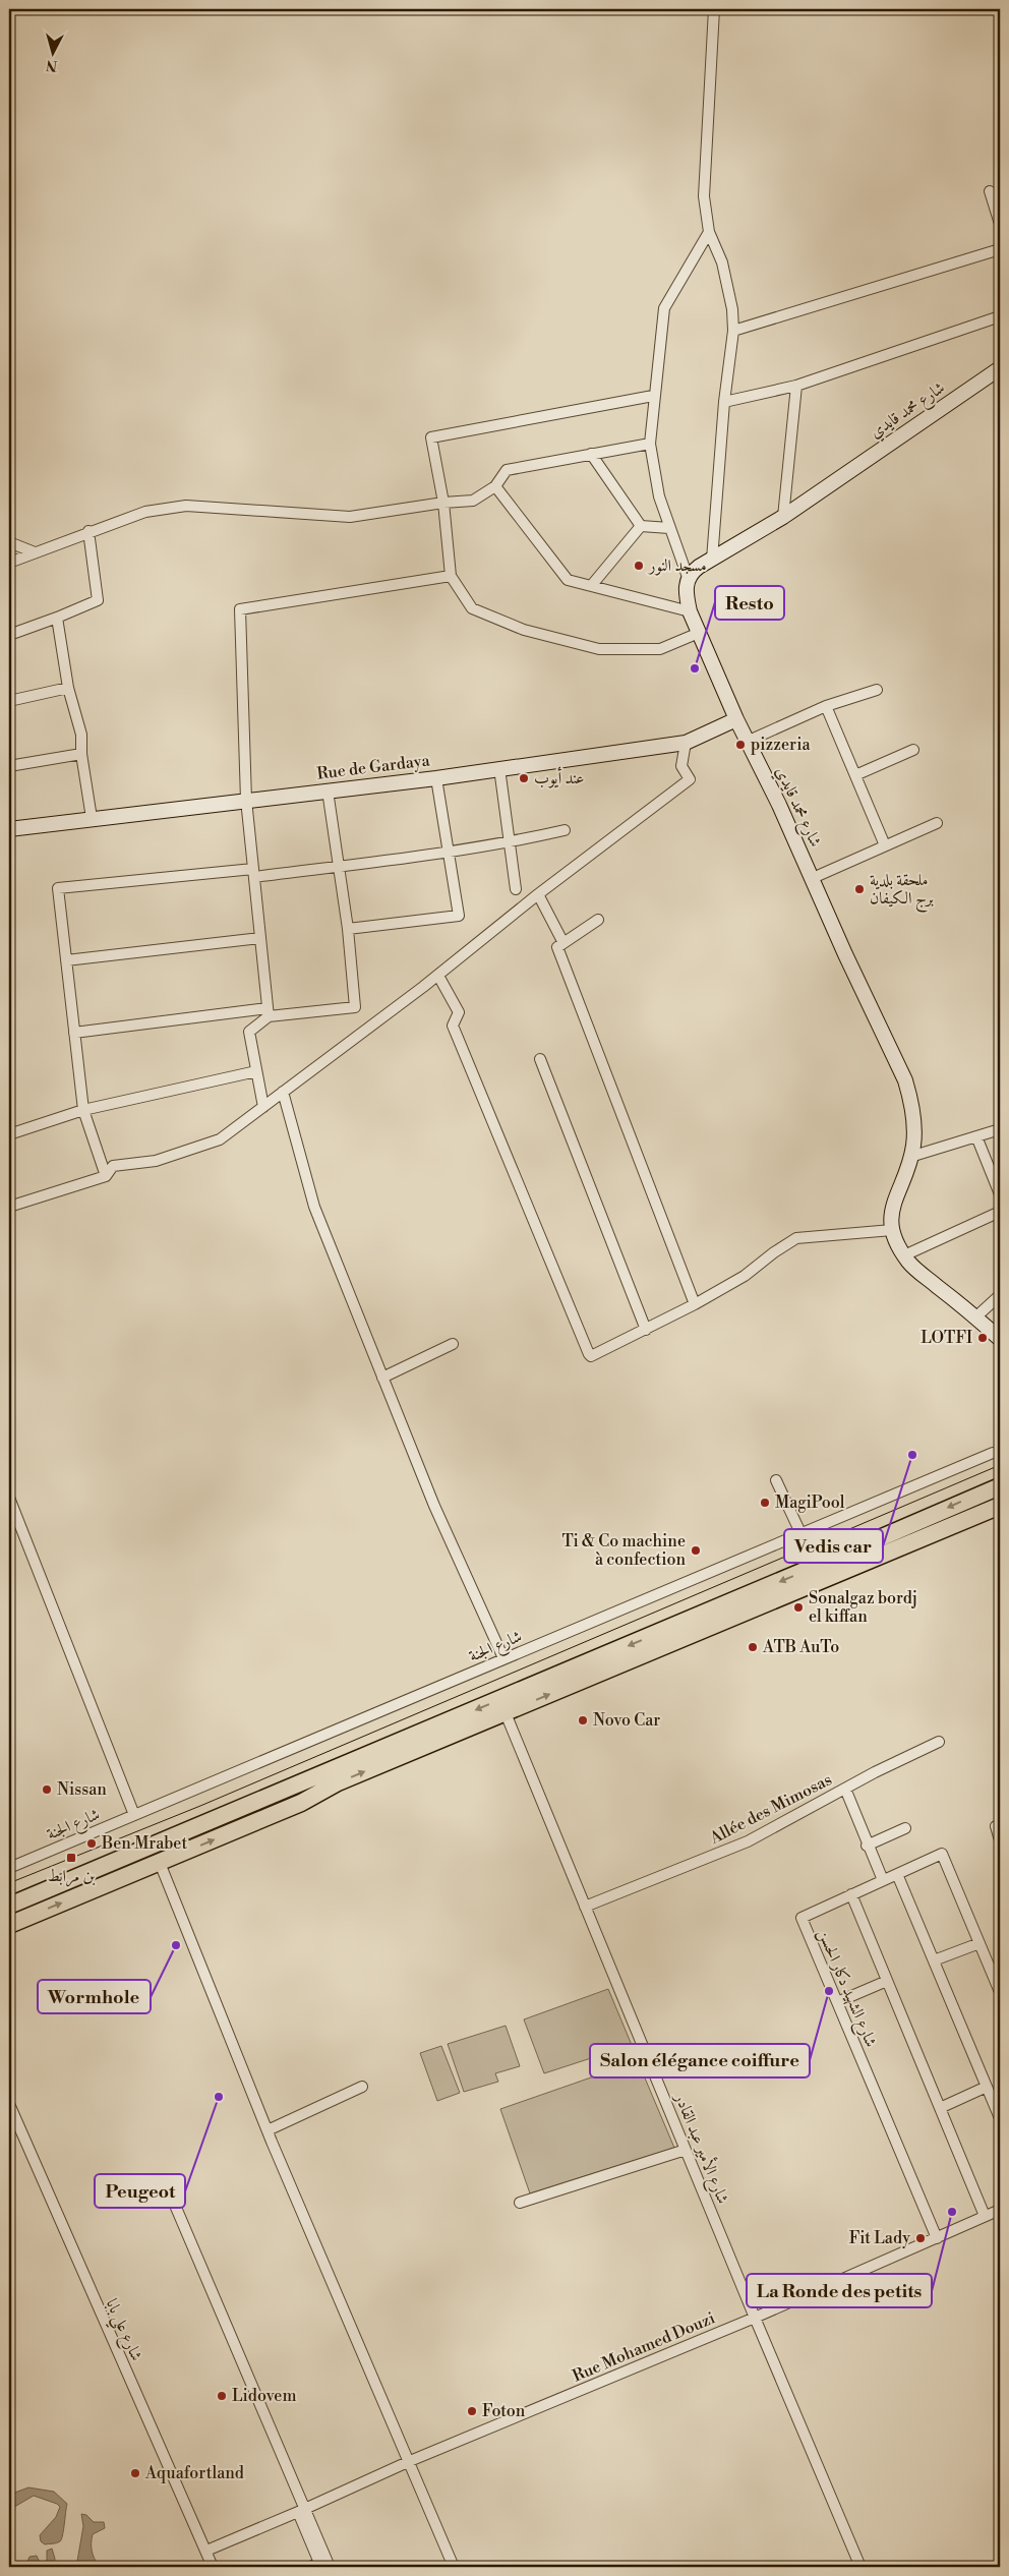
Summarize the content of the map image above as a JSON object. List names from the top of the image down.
{
  "streets": {
    "main road": ["شارع محمد قايدي", "Rue de Gardaya"],
    "street": [
      "شارع الجنة",
      "Allée des Mimosas",
      "شارع الشهيد دكار الحسن",
      "شارع الأمير عبد القادر",
      "شارع علي بابا",
      "Rue Mohamed Douzi"
    ]
  },
  "crossings": [
    ["شارع محمد قايدي", "Rue de Gardaya"],
    ["Allée des Mimosas", "شارع الأمير عبد القادر"],
    ["شارع الشهيد دكار الحسن", "Rue Mohamed Douzi"],
    ["شارع الأمير عبد القادر", "Rue Mohamed Douzi"],
    ["شارع علي بابا", "Rue Mohamed Douzi"]
  ],
  "places": {
    "other": [
      "مسجد النور",
      "Resto",
      "pizzeria",
      "عند أيوب",
      "ملحقة بلدية برج الكيفان",
      "LOTFI",
      "Vedis car",
      "MagiPool",
      "Ti & Co machine à confection",
      "Sonalgaz bordj el kiffan",
      "ATB AuTo",
      "Novo Car",
      "Nissan",
      "Ben Mrabet",
      "Wormhole",
      "Salon élégance coiffure",
      "Peugeot",
      "La Ronde des petits",
      "Fit Lady",
      "Lidovem",
      "Foton",
      "Aquafortland"
    ],
    "transit": ["بن مرابط"]
  },
  "north": "bottom"
}
